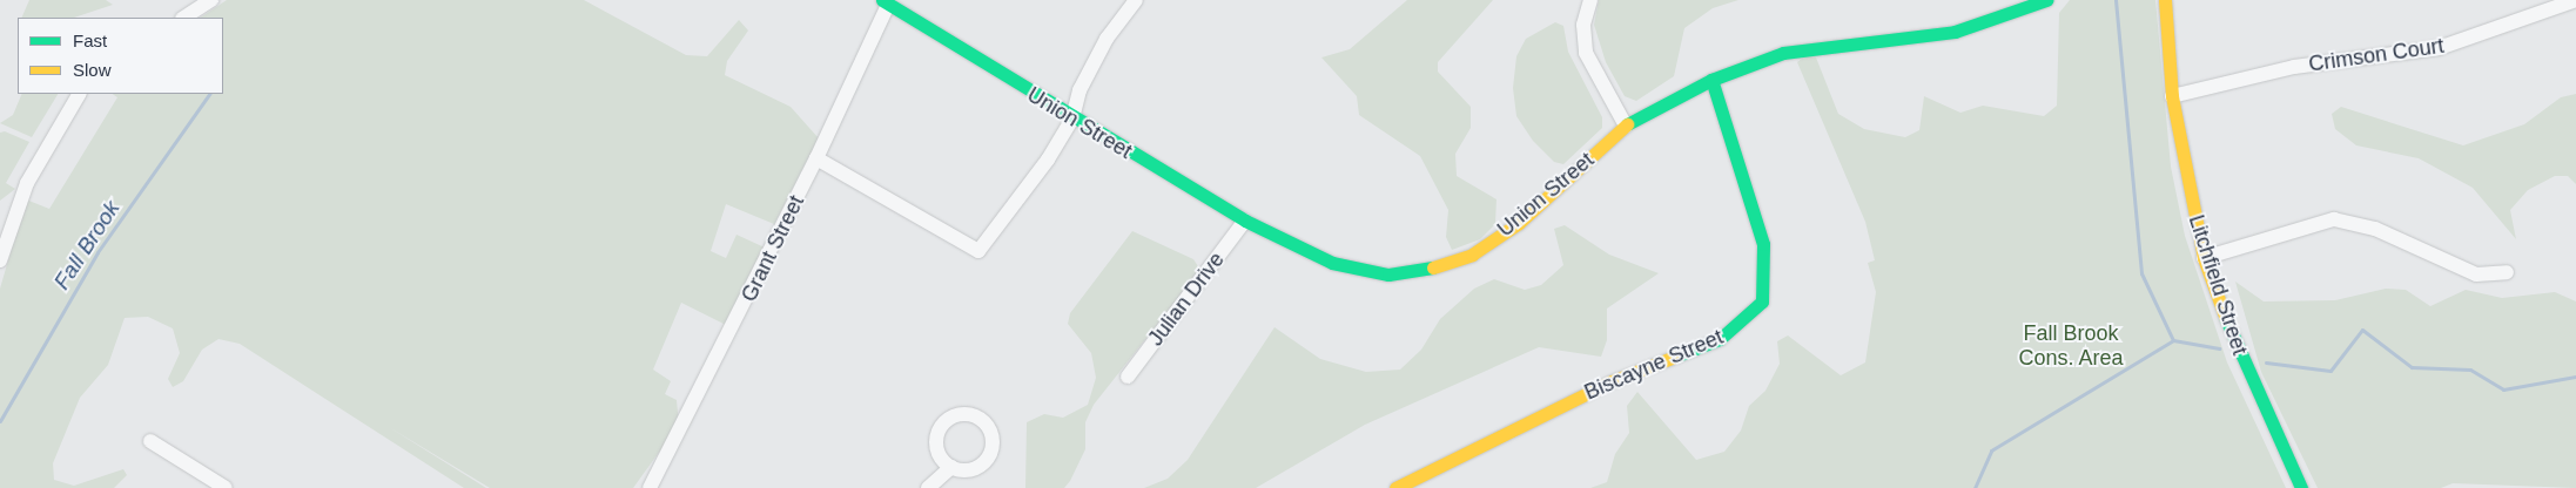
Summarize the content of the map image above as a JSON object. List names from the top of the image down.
{
  "streets": {
    "street": [
      "Crimson Court",
      "Union Street",
      "Grant Street",
      "Litchfield Street",
      "Julian Drive",
      "Biscayne Street"
    ]
  },
  "crossings": [
    ["Crimson Court", "Litchfield Street"],
    ["Union Street", "Grant Street"],
    ["Union Street", "Julian Drive"],
    ["Union Street", "Biscayne Street"]
  ],
  "water": ["Fall Brook"],
  "parks": ["Fall Brook Cons. Area"],
  "legend": ["Fast", "Slow"]
}
